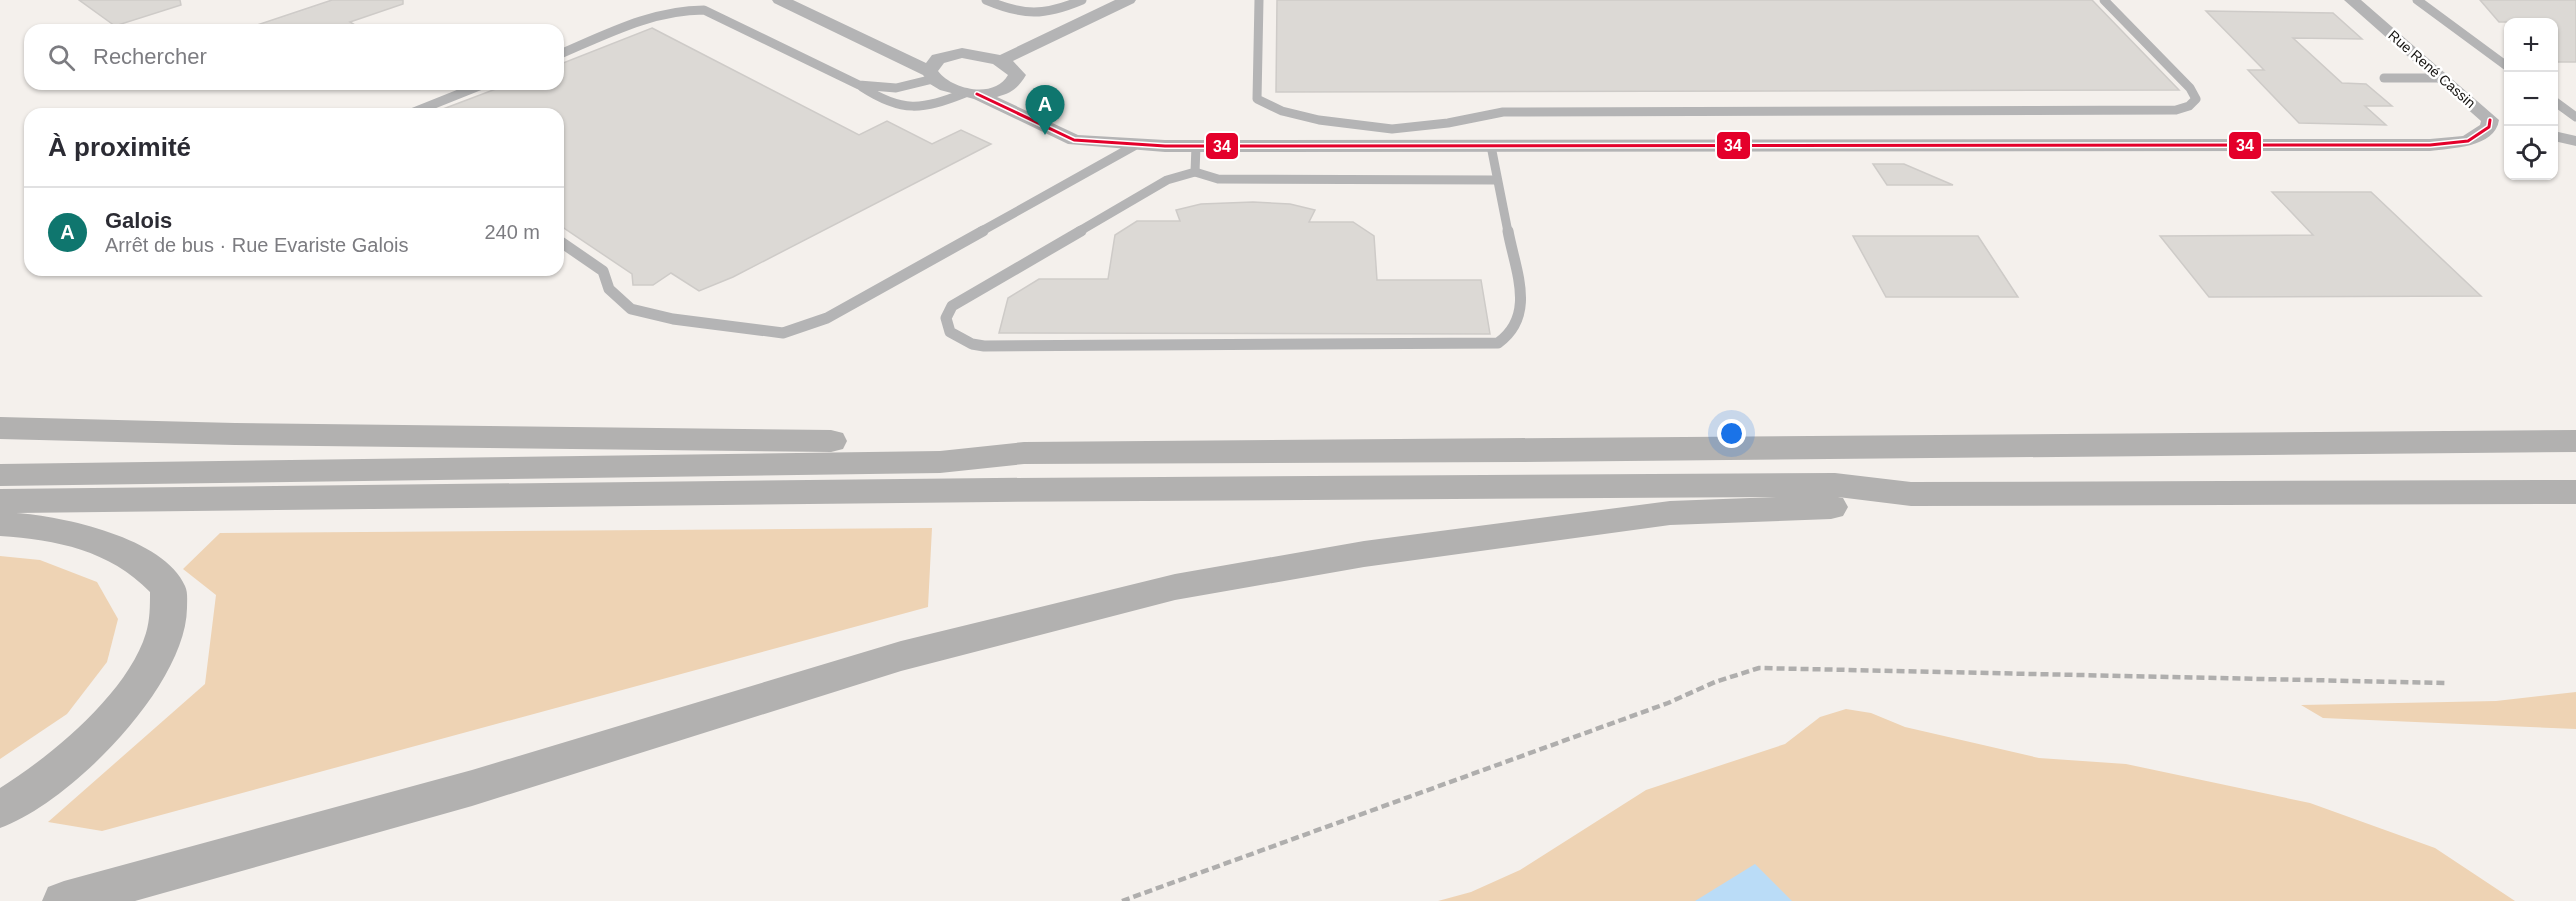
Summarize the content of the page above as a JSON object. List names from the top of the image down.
{
  "streets": {
    "street": ["Rue René Cassin"]
  },
  "lines": ["transit line 34"],
  "page": {
    "map_buttons": ["+", "−"],
    "search": "Rechercher",
    "pins": "A",
    "heading": "À proximité",
    "list": [
      {
        "mark": "A",
        "name": "Galois",
        "note": "Arrêt de bus · Rue Evariste Galois",
        "value": "240 m"
      }
    ]
  }
}
